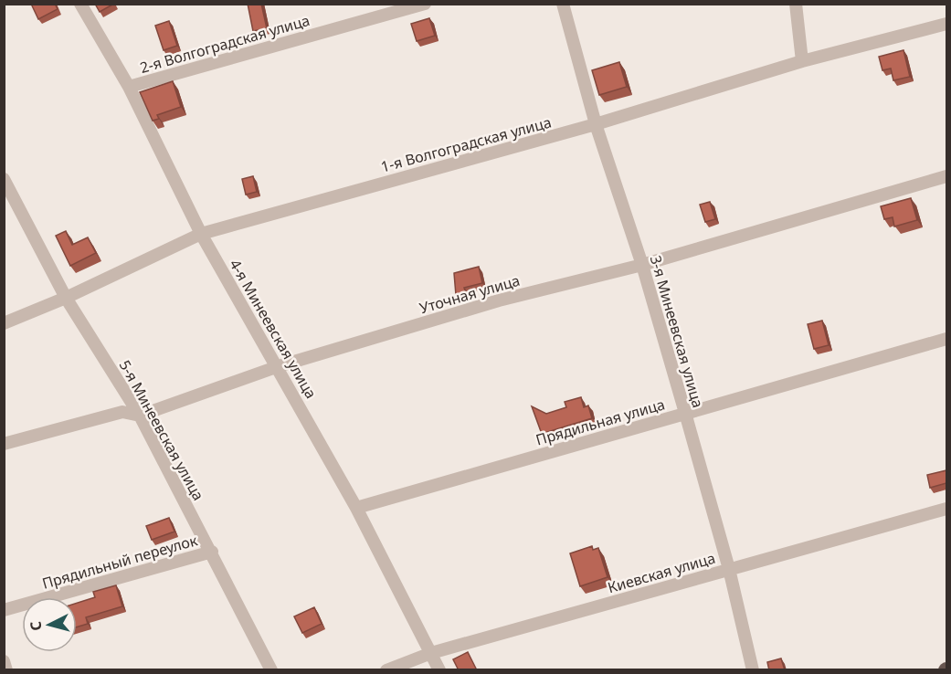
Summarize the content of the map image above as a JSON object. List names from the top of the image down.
{
  "streets": {
    "street": [
      "2-я Волгоградская улица",
      "1-я Волгоградская улица",
      "Уточная улица",
      "4-я Минеевская улица",
      "3-я Минеевская улица",
      "Прядильная улица",
      "5-я Минеевская улица",
      "Прядильный переулок",
      "Киевская улица"
    ]
  },
  "crossings": [
    ["2-я Волгоградская улица", "4-я Минеевская улица"],
    ["1-я Волгоградская улица", "4-я Минеевская улица"],
    ["1-я Волгоградская улица", "3-я Минеевская улица"],
    ["1-я Волгоградская улица", "5-я Минеевская улица"],
    ["Уточная улица", "4-я Минеевская улица"],
    ["Уточная улица", "3-я Минеевская улица"],
    ["Уточная улица", "5-я Минеевская улица"],
    ["4-я Минеевская улица", "Прядильная улица"],
    ["4-я Минеевская улица", "Киевская улица"],
    ["3-я Минеевская улица", "Прядильная улица"],
    ["3-я Минеевская улица", "Киевская улица"],
    ["5-я Минеевская улица", "Прядильный переулок"]
  ],
  "north": "left"
}
